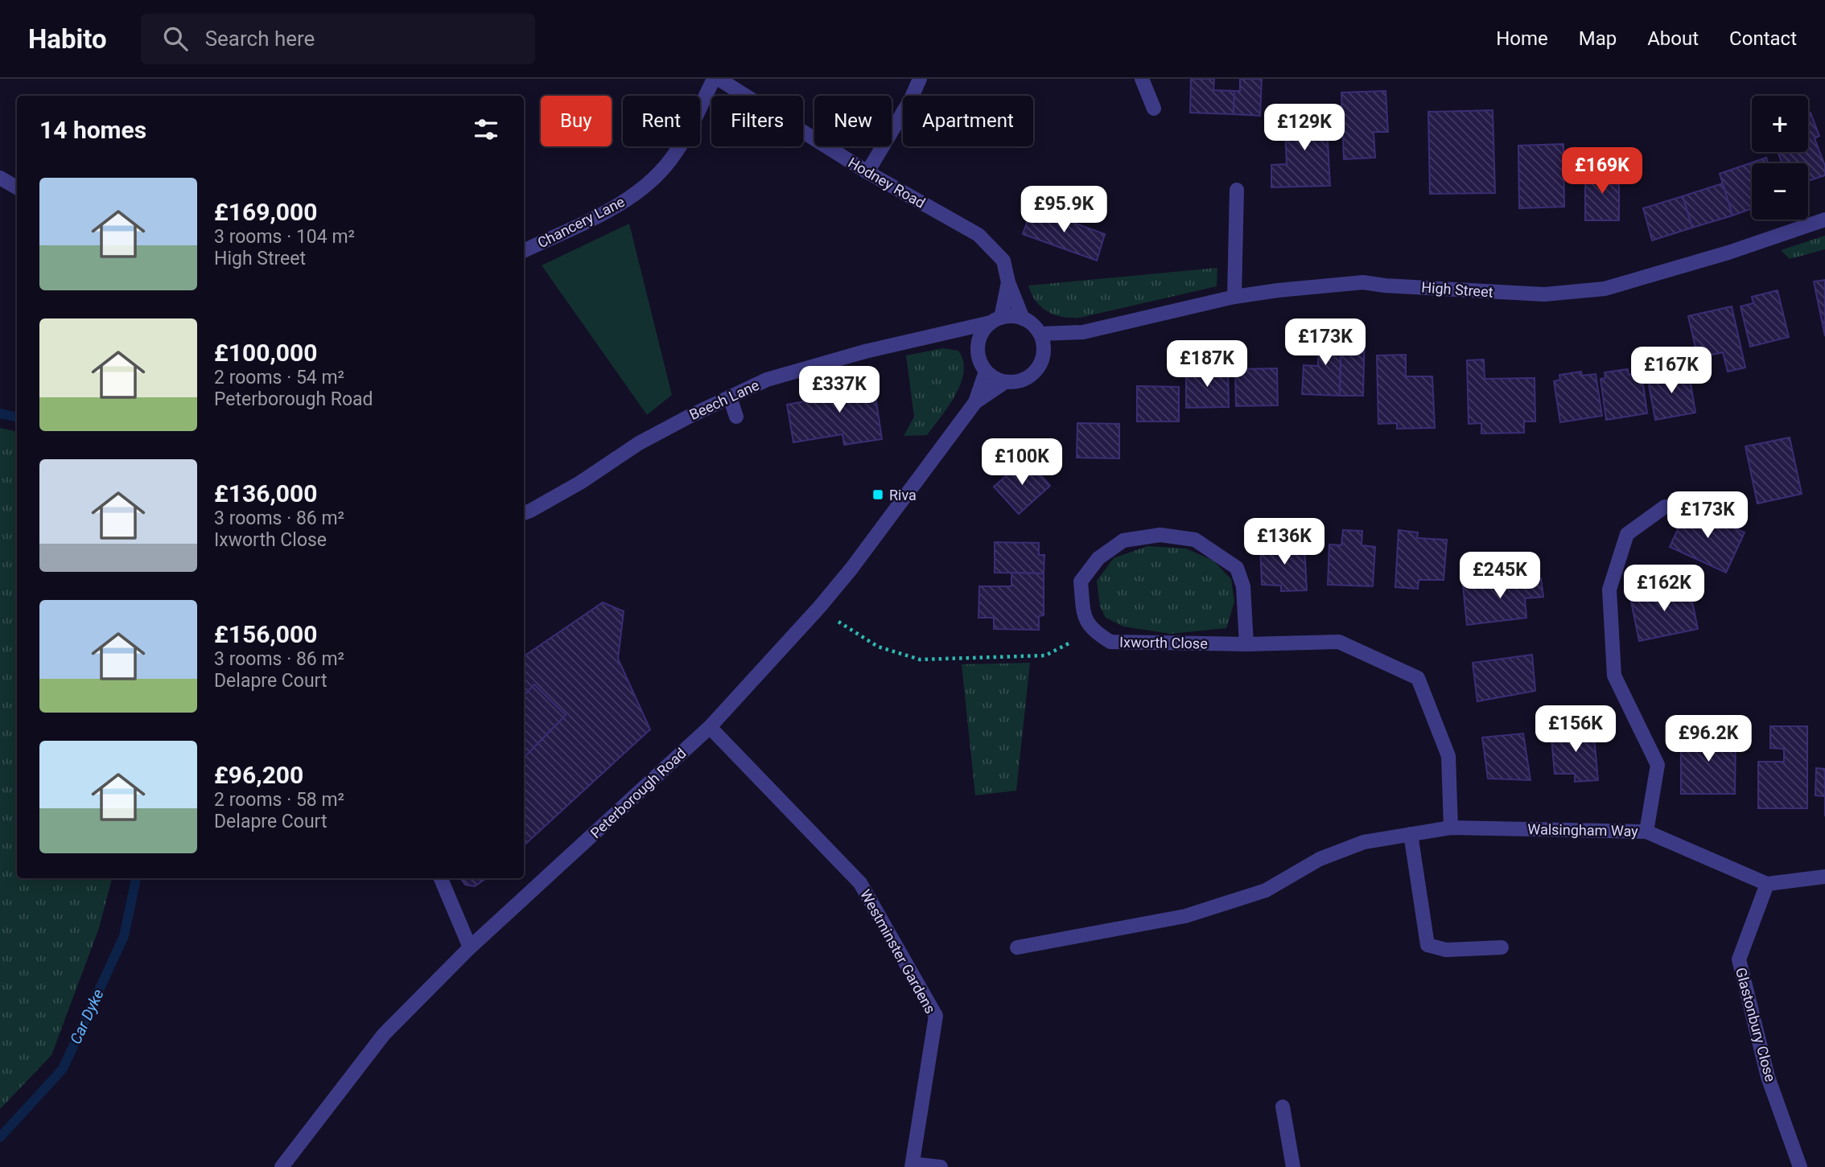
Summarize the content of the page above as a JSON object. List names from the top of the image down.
{
  "streets": {
    "street": [
      "Hodney Road",
      "Chancery Lane",
      "High Street",
      "Beech Lane",
      "Ixworth Close",
      "Peterborough Road",
      "Walsingham Way",
      "Westminster Gardens",
      "Glastonbury Close"
    ]
  },
  "crossings": [
    ["Hodney Road", "High Street"],
    ["Hodney Road", "Beech Lane"],
    ["Hodney Road", "Peterborough Road"],
    ["High Street", "Beech Lane"],
    ["High Street", "Peterborough Road"],
    ["Beech Lane", "Peterborough Road"],
    ["Ixworth Close", "Walsingham Way"],
    ["Peterborough Road", "Westminster Gardens"],
    ["Walsingham Way", "Glastonbury Close"]
  ],
  "water": ["Car Dyke"],
  "places": {
    "transit": ["Riva"]
  },
  "page": {
    "header": "Habito",
    "search": "Search here",
    "nav": [
      "Home",
      "Map",
      "About",
      "Contact"
    ],
    "map_buttons": ["+", "−"],
    "chip": [
      "Buy",
      "Rent",
      "Filters",
      "New",
      "Apartment"
    ],
    "heading": "14 homes",
    "price": [
      "£129K",
      "£169K",
      "£95.9K",
      "£173K",
      "£187K",
      "£167K",
      "£337K",
      "£100K",
      "£173K",
      "£136K",
      "£245K",
      "£162K",
      "£156K",
      "£96.2K"
    ],
    "list": [
      {
        "name": "£169,000",
        "note": "3 rooms · 104 m² · High Street"
      },
      {
        "name": "£100,000",
        "note": "2 rooms · 54 m² · Peterborough Road"
      },
      {
        "name": "£136,000",
        "note": "3 rooms · 86 m² · Ixworth Close"
      },
      {
        "name": "£156,000",
        "note": "3 rooms · 86 m² · Delapre Court"
      },
      {
        "name": "£96,200",
        "note": "2 rooms · 58 m² · Delapre Court"
      }
    ]
  }
}
